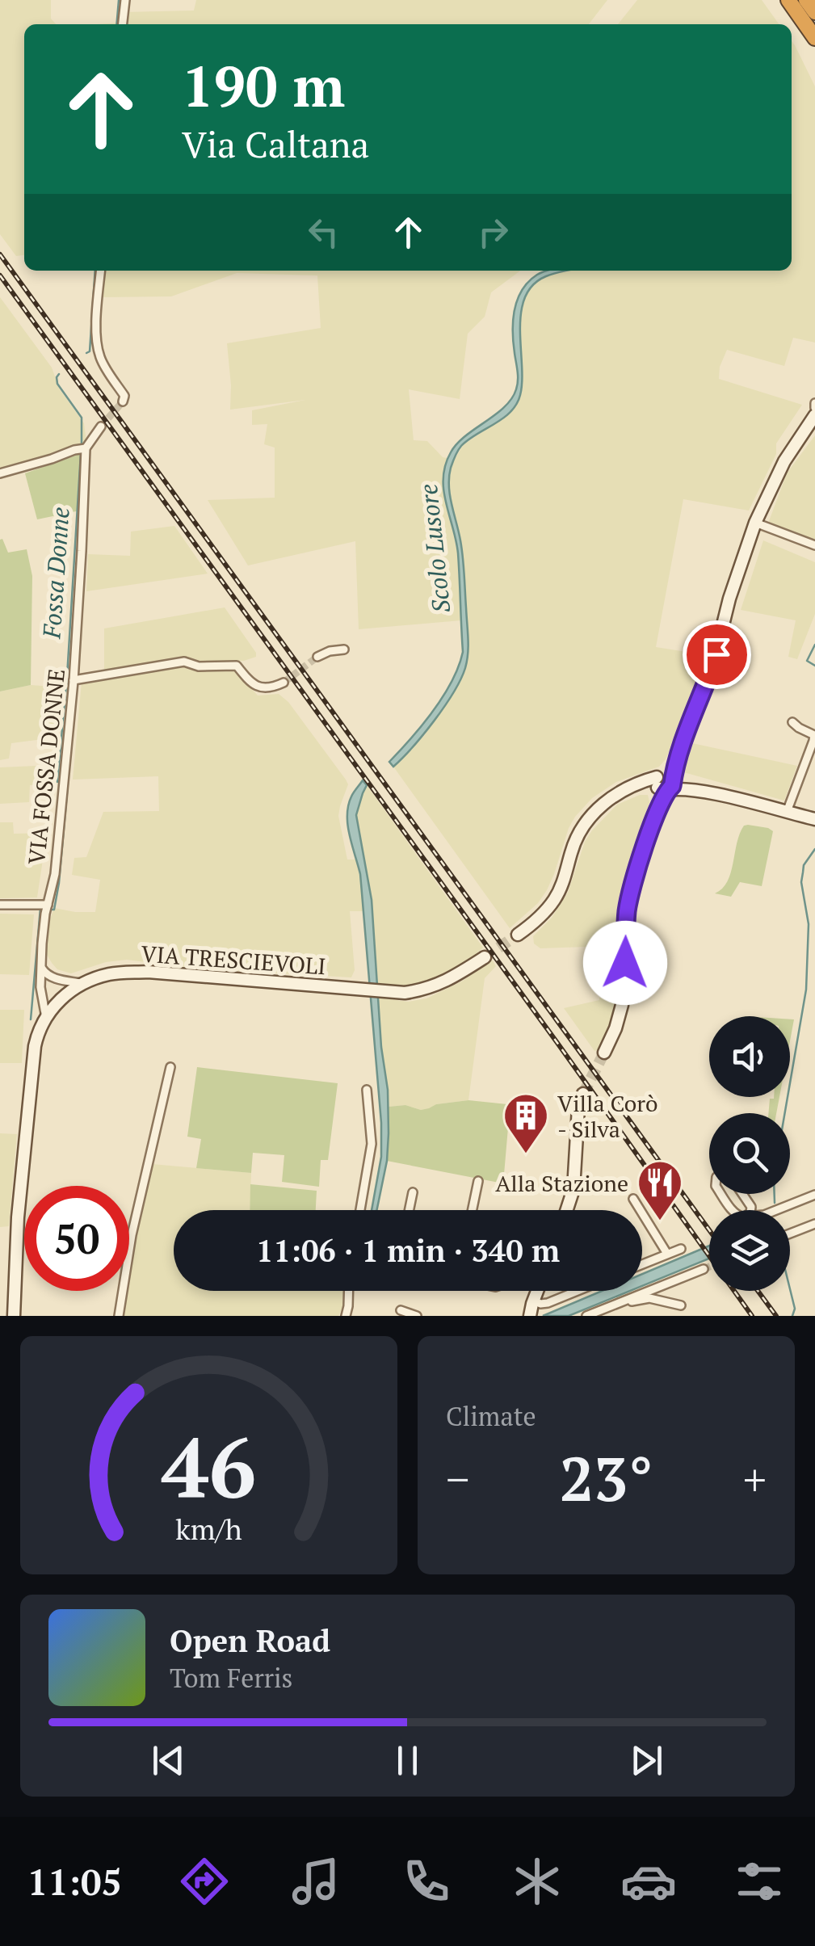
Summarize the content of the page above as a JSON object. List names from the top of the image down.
{
  "streets": {
    "main road": ["VIA TRESCIEVOLI"],
    "street": ["VIA FOSSA DONNE"]
  },
  "crossings": [
    ["VIA FOSSA DONNE", "VIA TRESCIEVOLI"]
  ],
  "water": ["Scolo Lusore", "Fossa Donne"],
  "places": {
    "building": ["Villa Corò - Silva"],
    "restaurant": ["Alla Stazione"]
  },
  "page": {
    "turn": ["190 m", "Via Caltana"],
    "limit": "50",
    "trip": "11:06 · 1 min · 340 m",
    "tile": "Climate",
    "heat": ["−", "23°", "+"],
    "song": ["Open Road", "Tom Ferris"],
    "tabs": "11:05",
    "gauge": ["46", "km/h"]
  }
}
